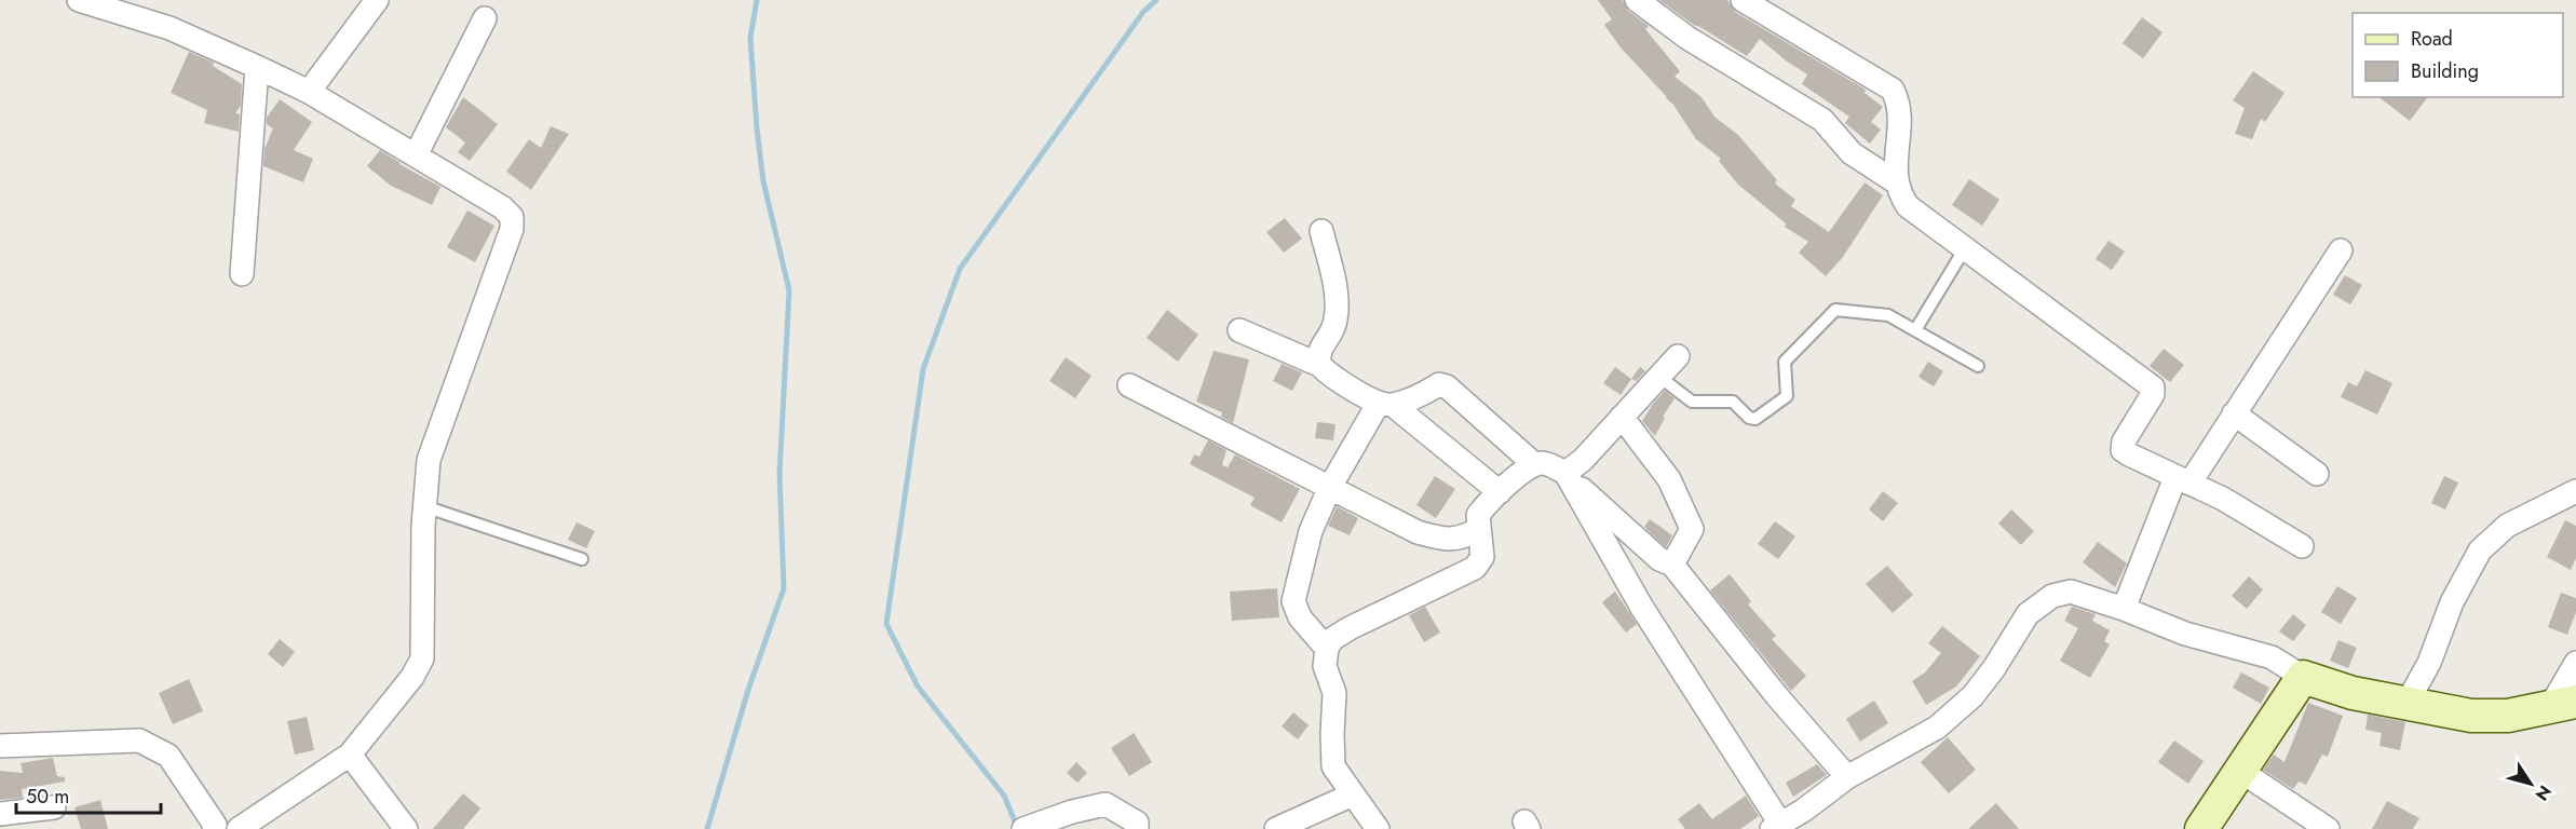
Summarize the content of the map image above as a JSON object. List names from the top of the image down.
{
  "legend": ["Road", "Building"],
  "scale_bar": "50 m",
  "north": "bottom right"
}
